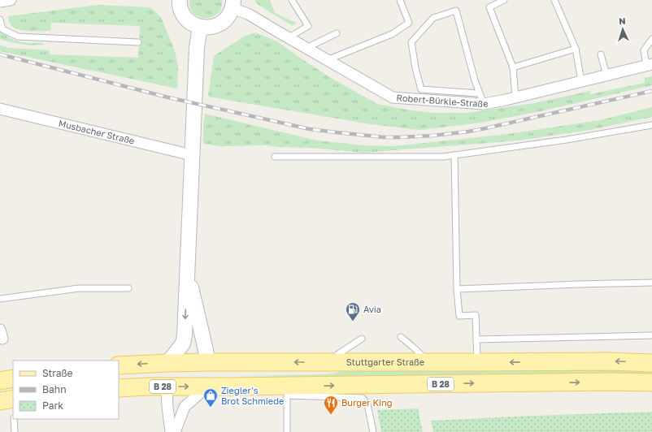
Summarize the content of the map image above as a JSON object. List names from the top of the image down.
{
  "streets": {
    "main road": ["Stuttgarter Straße", "B 28"],
    "street": ["Robert-Bürkle-Straße", "Musbacher Straße"]
  },
  "crossings": [
    ["Stuttgarter Straße", "B 28"]
  ],
  "places": {
    "fuel station": ["Avia"],
    "shop": ["Ziegler's Brot Schmiede"],
    "restaurant": ["Burger King"]
  },
  "legend": ["Straße", "Bahn", "Park"],
  "north": "top"
}
